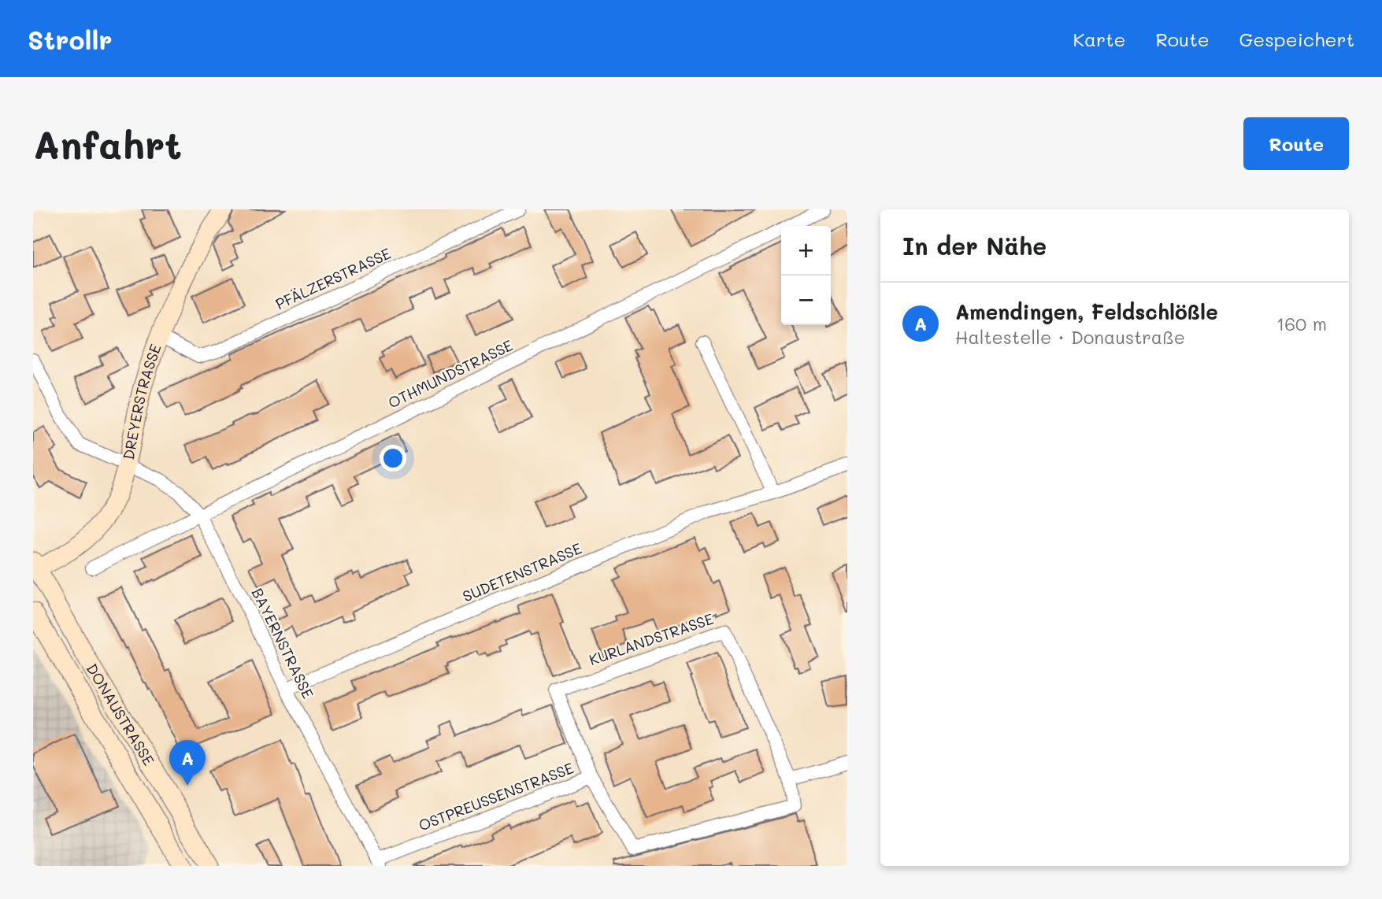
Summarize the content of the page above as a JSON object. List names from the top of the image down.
{
  "streets": {
    "street": [
      "PFÄLZERSTRASSE",
      "OTHMUNDSTRASSE",
      "DREYERSTRASSE",
      "SUDETENSTRASSE",
      "KURLANDSTRASSE",
      "BAYERNSTRASSE",
      "DONAUSTRASSE",
      "OSTPREUSSENSTRASSE"
    ]
  },
  "crossings": [
    ["PFÄLZERSTRASSE", "DREYERSTRASSE"],
    ["OTHMUNDSTRASSE", "BAYERNSTRASSE"],
    ["DREYERSTRASSE", "BAYERNSTRASSE"],
    ["DREYERSTRASSE", "DONAUSTRASSE"],
    ["SUDETENSTRASSE", "BAYERNSTRASSE"],
    ["KURLANDSTRASSE", "OSTPREUSSENSTRASSE"],
    ["BAYERNSTRASSE", "OSTPREUSSENSTRASSE"]
  ],
  "page": {
    "header": "Strollr",
    "nav": ["Karte", "Route", "Gespeichert"],
    "buttons": "Route",
    "title": "Anfahrt",
    "heading": "In der Nähe",
    "map_buttons": ["+", "−"],
    "list": [
      {
        "mark": "A",
        "name": "Amendingen, Feldschlößle",
        "note": "Haltestelle · Donaustraße",
        "value": "160 m"
      }
    ],
    "pins": "A"
  }
}
